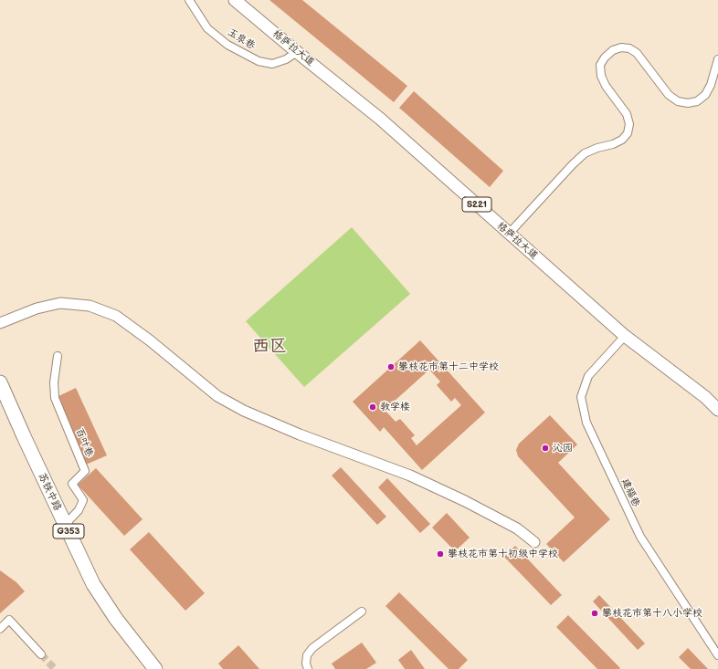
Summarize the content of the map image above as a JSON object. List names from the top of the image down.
{
  "streets": {
    "highway": ["苏铁中路", "G353"],
    "main road": ["格萨拉大道", "S221"],
    "street": ["玉泉巷", "百叶巷", "建福巷"]
  },
  "crossings": [
    ["玉泉巷", "格萨拉大道"],
    ["格萨拉大道", "建福巷"],
    ["百叶巷", "苏铁中路"]
  ],
  "districts": ["西区"],
  "places": [
    "攀枝花市第十二中学校",
    "教学楼",
    "沁园",
    "攀枝花市第十初级中学校",
    "攀枝花市第十八小学校"
  ]
}
